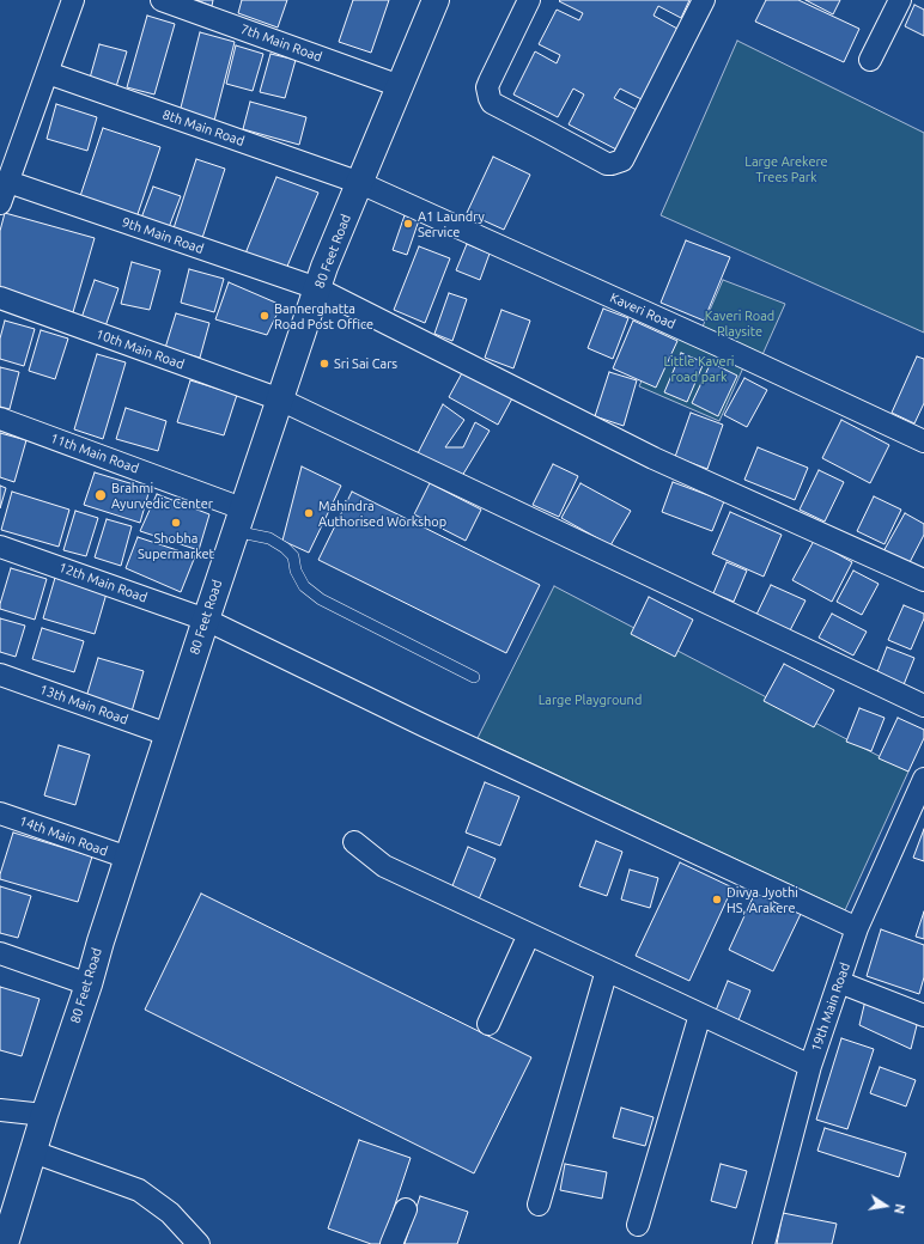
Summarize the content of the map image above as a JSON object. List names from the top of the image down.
{
  "streets": {
    "main road": ["80 Feet Road"],
    "street": [
      "7th Main Road",
      "8th Main Road",
      "9th Main Road",
      "Kaveri Road",
      "10th Main Road",
      "11th Main Road",
      "12th Main Road",
      "13th Main Road",
      "14th Main Road",
      "19th Main Road"
    ]
  },
  "crossings": [
    ["7th Main Road", "80 Feet Road"],
    ["8th Main Road", "80 Feet Road"],
    ["8th Main Road", "Kaveri Road"],
    ["9th Main Road", "80 Feet Road"],
    ["80 Feet Road", "Kaveri Road"],
    ["80 Feet Road", "10th Main Road"],
    ["80 Feet Road", "11th Main Road"],
    ["80 Feet Road", "12th Main Road"],
    ["80 Feet Road", "13th Main Road"],
    ["80 Feet Road", "14th Main Road"],
    ["12th Main Road", "19th Main Road"]
  ],
  "parks": [
    "Large Arekere Trees Park",
    "Kaveri Road Playsite",
    "Little Kaveri road park",
    "Large Playground"
  ],
  "places": [
    "A1 Laundry Service",
    "Bannerghatta Road Post Office",
    "Sri Sai Cars",
    "Brahmi Ayurvedic Center",
    "Mahindra Authorised Workshop",
    "Shobha Supermarket",
    "Divya Jyothi HS, Arakere"
  ],
  "north": "right"
}
